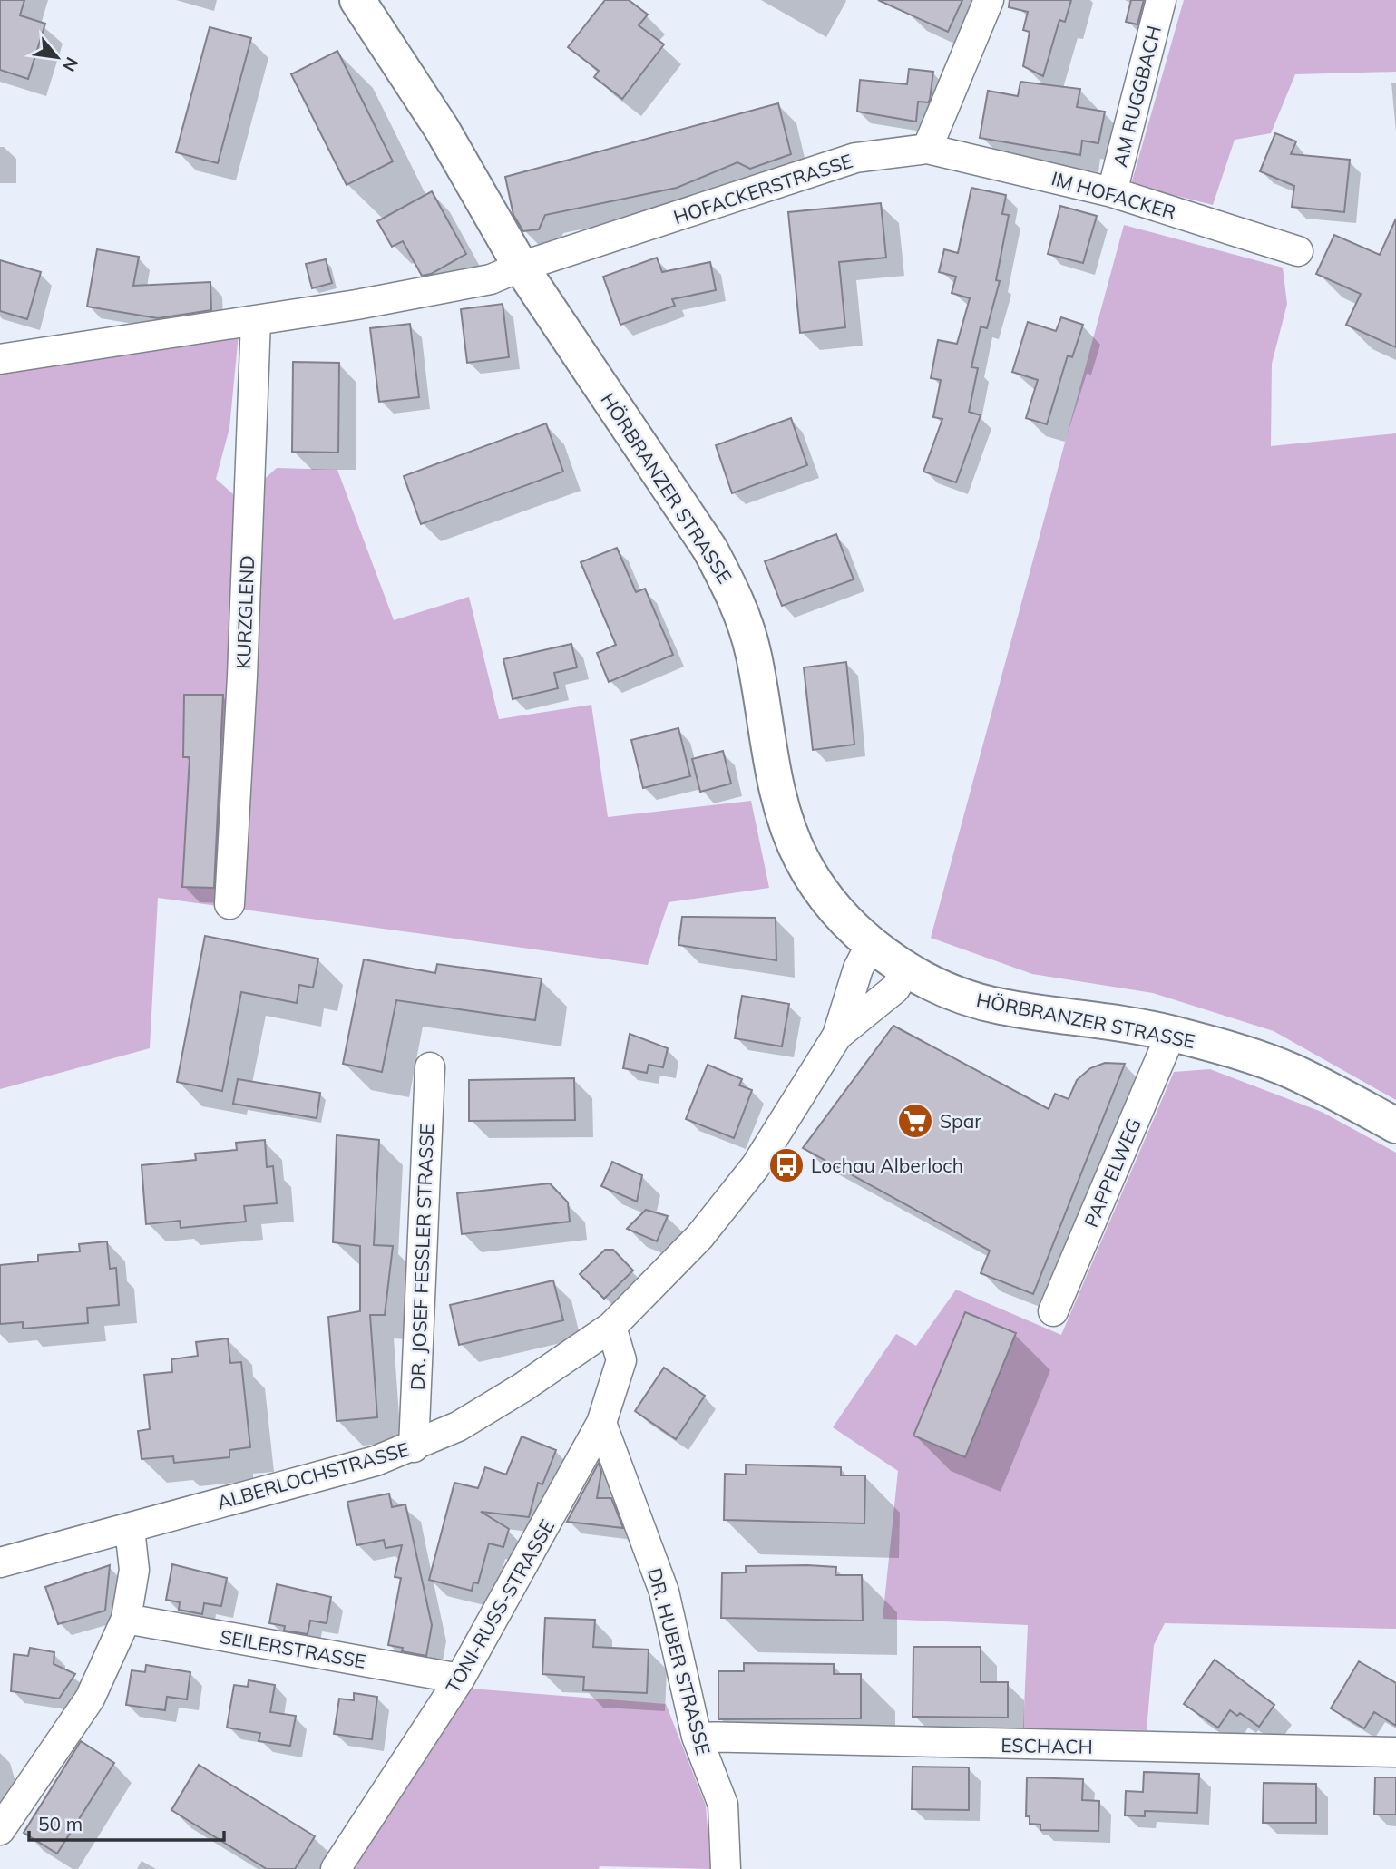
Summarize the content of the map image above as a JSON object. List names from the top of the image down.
{
  "streets": {
    "street": [
      "AM RUGGBACH",
      "HOFACKERSTRASSE",
      "IM HOFACKER",
      "HÖRBRANZER STRASSE",
      "KURZGLEND",
      "PAPPELWEG",
      "DR. JOSEF FESSLER STRASSE",
      "ALBERLOCHSTRASSE",
      "TONI-RUSS-STRASSE",
      "SEILERSTRASSE",
      "DR. HUBER STRASSE",
      "ESCHACH"
    ]
  },
  "crossings": [
    ["AM RUGGBACH", "IM HOFACKER"],
    ["HOFACKERSTRASSE", "IM HOFACKER"],
    ["HOFACKERSTRASSE", "HÖRBRANZER STRASSE"],
    ["HÖRBRANZER STRASSE", "PAPPELWEG"],
    ["HÖRBRANZER STRASSE", "ALBERLOCHSTRASSE"],
    ["DR. JOSEF FESSLER STRASSE", "ALBERLOCHSTRASSE"],
    ["ALBERLOCHSTRASSE", "TONI-RUSS-STRASSE"],
    ["TONI-RUSS-STRASSE", "SEILERSTRASSE"],
    ["TONI-RUSS-STRASSE", "DR. HUBER STRASSE"],
    ["DR. HUBER STRASSE", "ESCHACH"]
  ],
  "places": {
    "supermarket": ["Spar"],
    "bus stop": ["Lochau Alberloch"]
  },
  "scale_bar": "50 m",
  "north": "bottom right"
}
